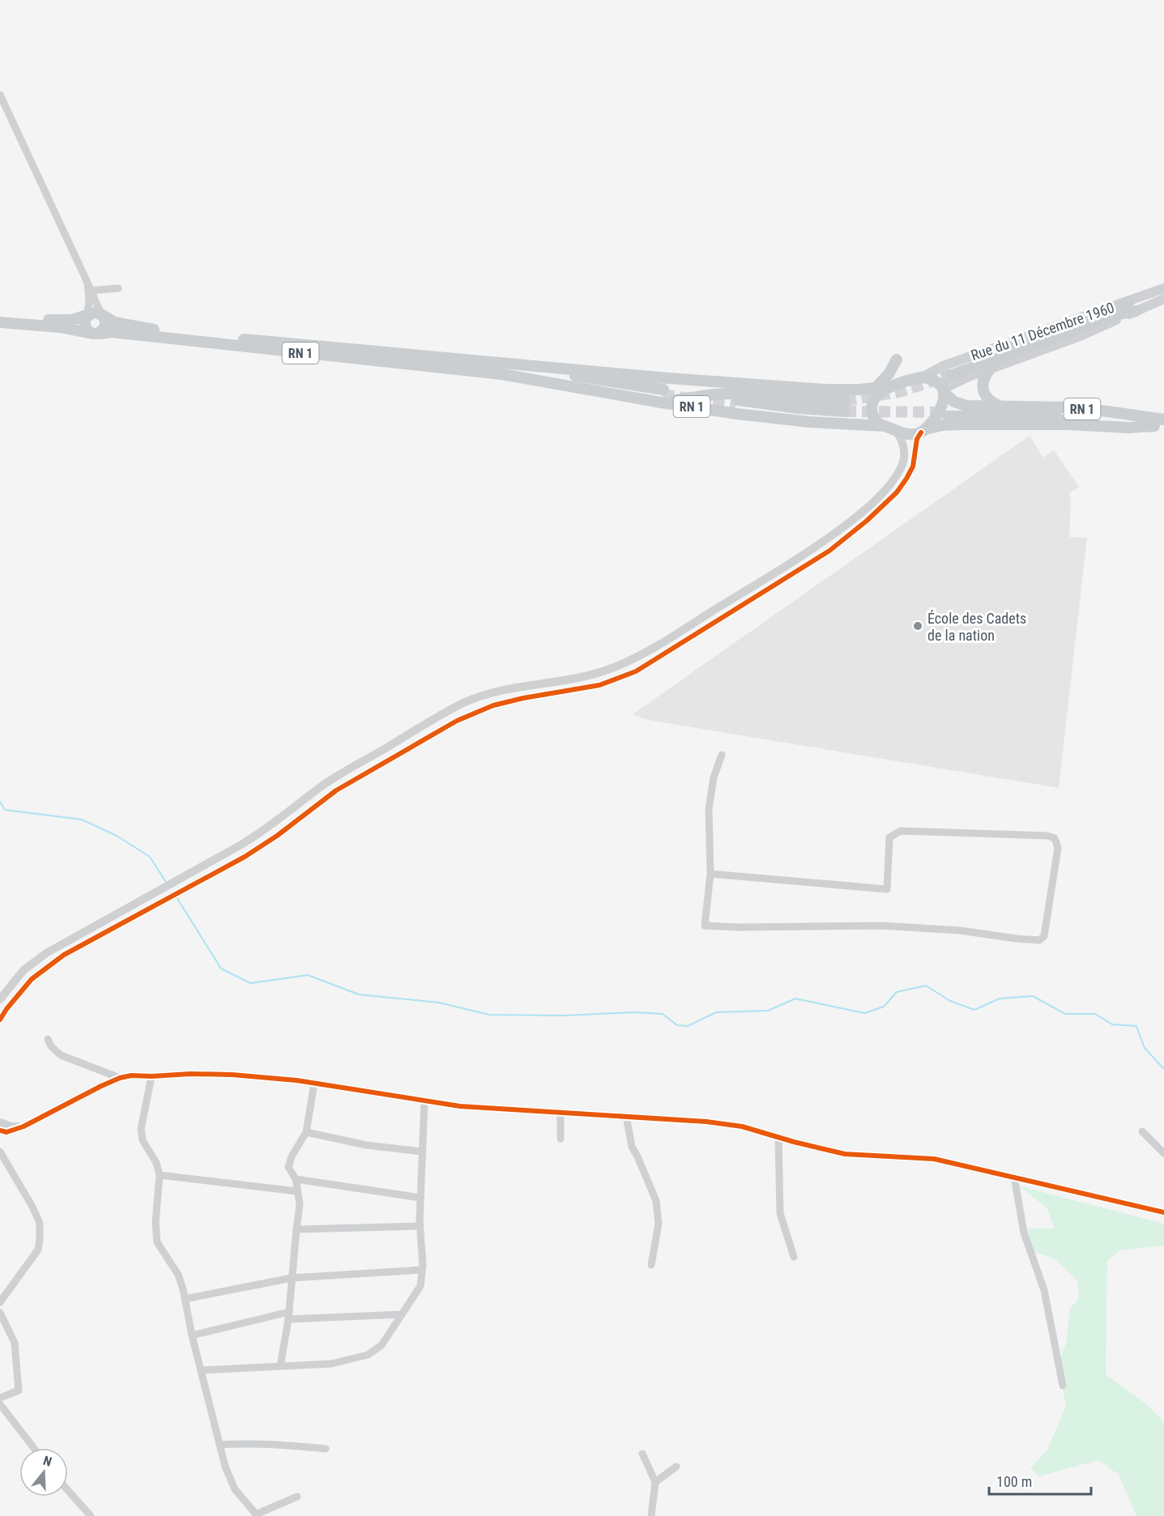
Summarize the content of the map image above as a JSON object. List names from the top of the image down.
{
  "streets": {
    "main road": ["Rue du 11 Décembre 1960", "RN 1"]
  },
  "crossings": [
    ["Rue du 11 Décembre 1960", "RN 1"]
  ],
  "places": ["École des Cadets de la nation"],
  "scale_bar": "100 m",
  "north": "top"
}
